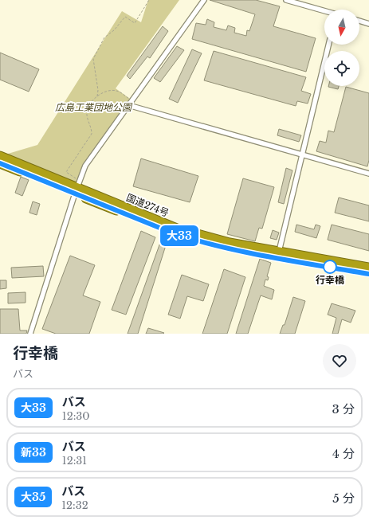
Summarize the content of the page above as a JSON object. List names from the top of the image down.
{
  "streets": {
    "highway": ["国道274号"]
  },
  "parks": ["広島工業団地公園"],
  "places": ["行幸橋"],
  "lines": ["bus line 大33"],
  "north": "bottom",
  "page": {
    "on_map": "大33",
    "heading": ["行幸橋", "バス"],
    "list": [
      {
        "mark": "大33",
        "name": "バス",
        "note": "12:30",
        "value": "3 分"
      },
      {
        "mark": "新33",
        "name": "バス",
        "note": "12:31",
        "value": "4 分"
      },
      {
        "mark": "大35",
        "name": "バス",
        "note": "12:32",
        "value": "5 分"
      }
    ]
  }
}
